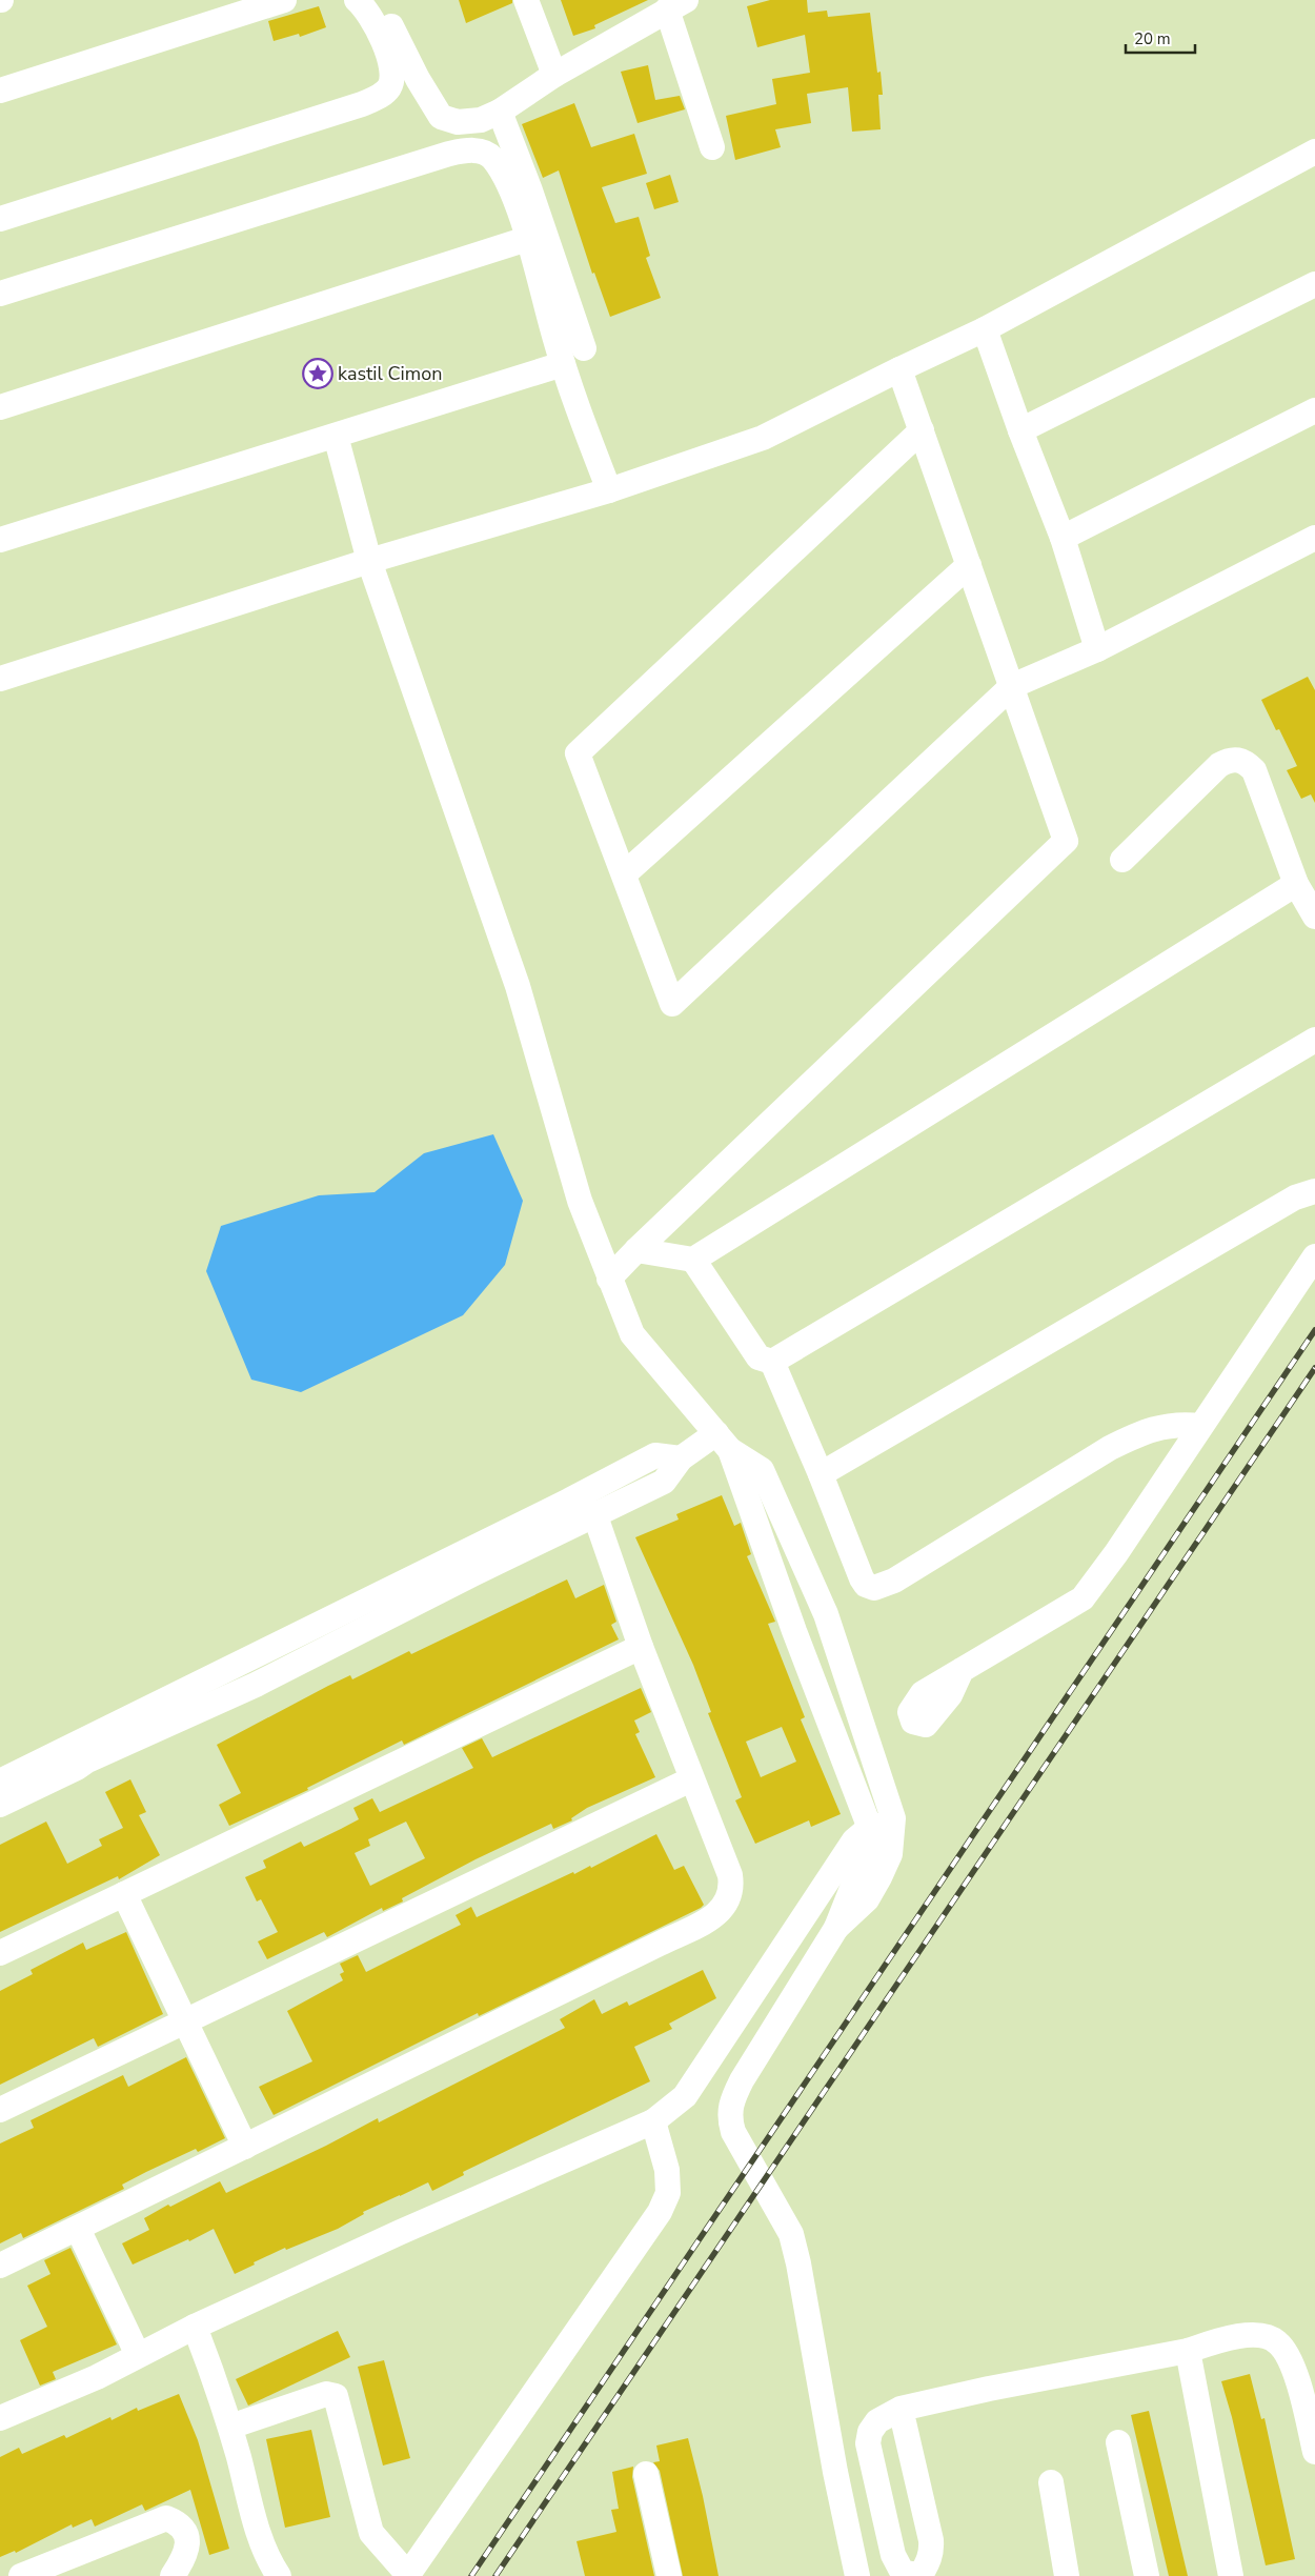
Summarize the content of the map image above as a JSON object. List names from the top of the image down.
{
  "places": {
    "place": ["kastil Cimon"]
  },
  "scale_bar": "20 m"
}
